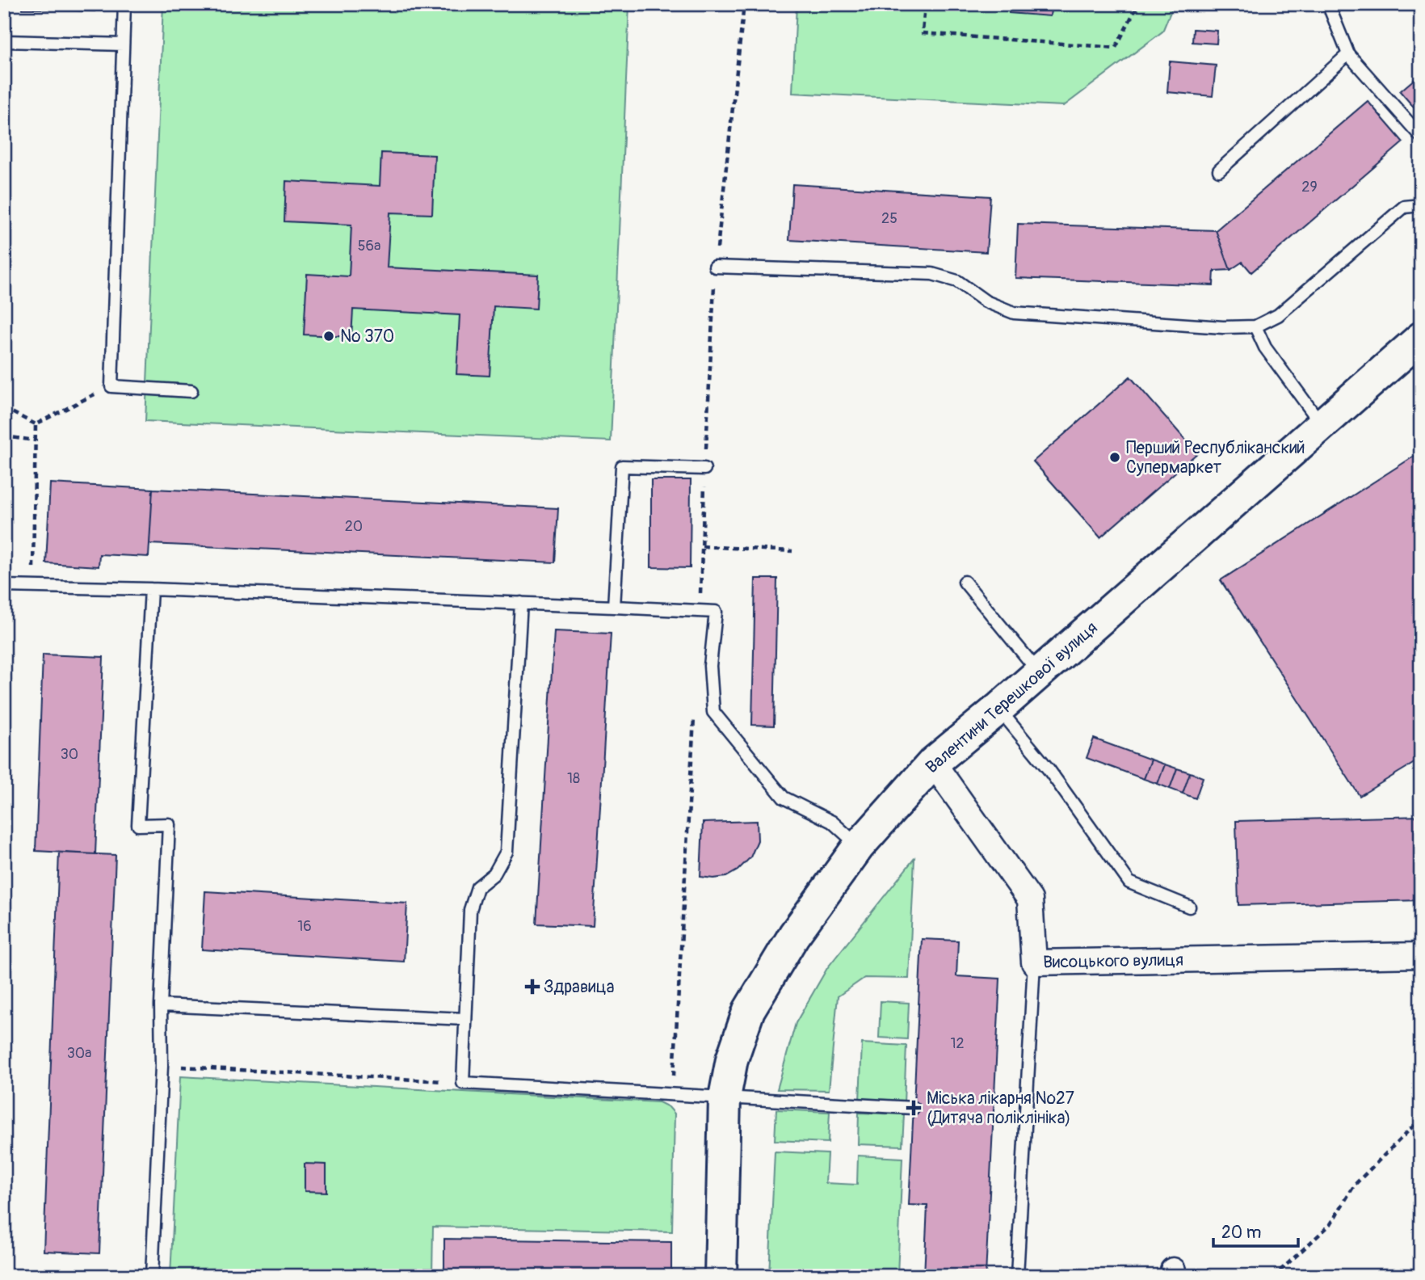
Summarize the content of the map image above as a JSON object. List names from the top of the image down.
{
  "streets": {
    "street": ["Валентини Терешкової вулиця", "Висоцького вулиця"]
  },
  "crossings": [
    ["Валентини Терешкової вулиця", "Висоцького вулиця"]
  ],
  "places": {
    "other": ["№ 370", "Перший Республiканский Супермаркет"],
    "health": ["Здравица", "Міська лікарня №27 (Дитяча поліклініка)"]
  },
  "house_numbers": [
    "29",
    "25",
    "56а",
    "20",
    "30",
    "18",
    "16",
    "12",
    "30а"
  ],
  "scale_bar": "20 m"
}
